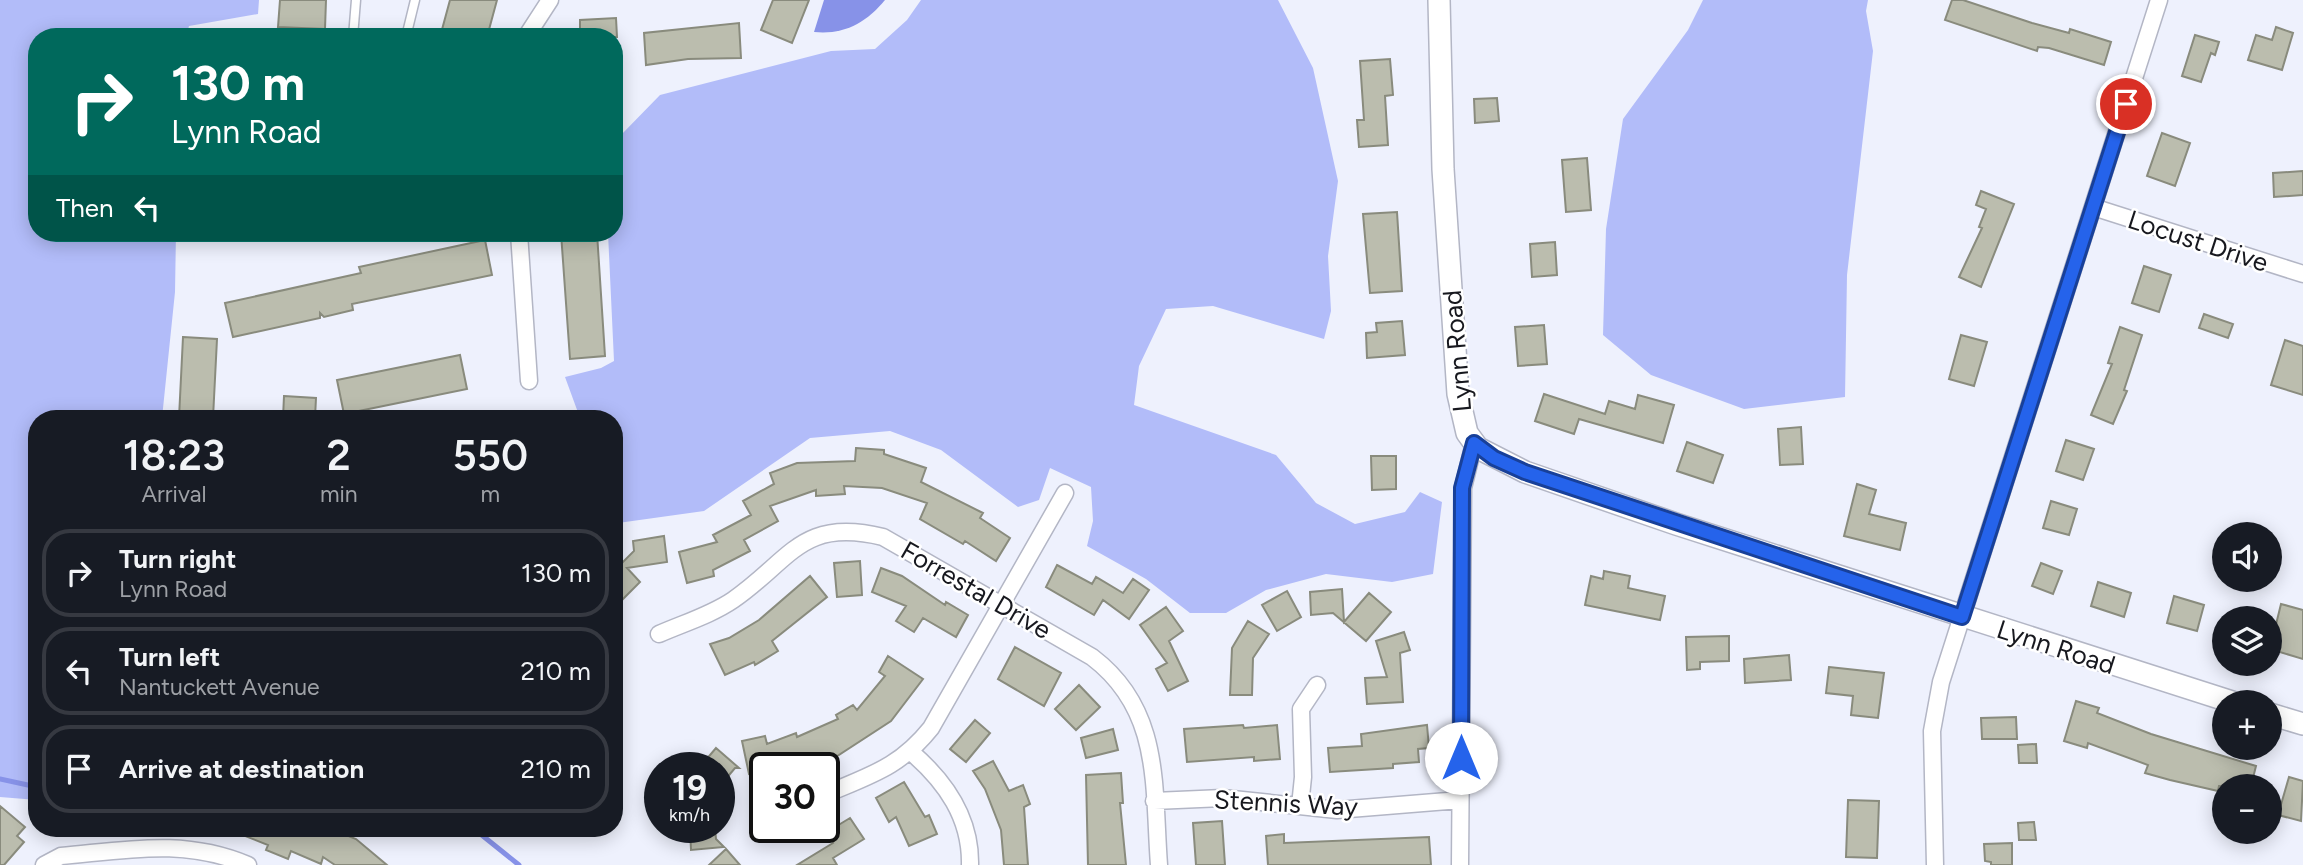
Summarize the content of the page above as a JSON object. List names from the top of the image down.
{
  "streets": {
    "street": [
      "Locust Drive",
      "Lynn Road",
      "Forrestal Drive",
      "Stennis Way"
    ]
  },
  "crossings": [
    ["Forrestal Drive", "Stennis Way"]
  ],
  "page": {
    "turn": ["130 m", "Lynn Road"],
    "then": "Then",
    "eta": [
      "18:23",
      "Arrival",
      "2",
      "min",
      "550",
      "m"
    ],
    "map_buttons": ["+", "−"],
    "list": [
      {
        "name": "Turn right",
        "note": "Lynn Road",
        "value": "130 m"
      },
      {
        "name": "Turn left",
        "note": "Nantuckett Avenue",
        "value": "210 m"
      },
      {
        "name": "Arrive at destination",
        "value": "210 m"
      }
    ],
    "speed": "19 km/h",
    "limit": "30"
  }
}
